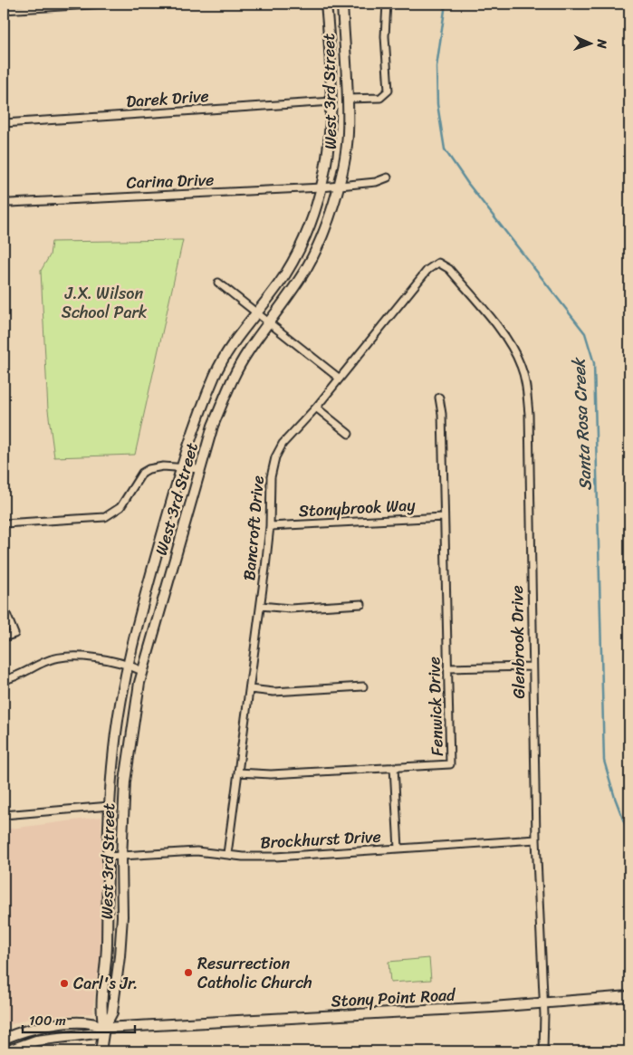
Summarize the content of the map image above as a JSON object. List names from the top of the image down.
{
  "streets": {
    "main road": ["West 3rd Street", "Stony Point Road"],
    "street": [
      "Darek Drive",
      "Carina Drive",
      "Stonybrook Way",
      "Bancroft Drive",
      "Glenbrook Drive",
      "Fenwick Drive",
      "Brockhurst Drive"
    ]
  },
  "crossings": [
    ["West 3rd Street", "Darek Drive"],
    ["West 3rd Street", "Carina Drive"],
    ["West 3rd Street", "Brockhurst Drive"],
    ["West 3rd Street", "Stony Point Road"],
    ["Stonybrook Way", "Bancroft Drive"],
    ["Stonybrook Way", "Fenwick Drive"],
    ["Bancroft Drive", "Glenbrook Drive"],
    ["Bancroft Drive", "Fenwick Drive"],
    ["Bancroft Drive", "Brockhurst Drive"],
    ["Glenbrook Drive", "Brockhurst Drive"],
    ["Glenbrook Drive", "Stony Point Road"]
  ],
  "water": ["Santa Rosa Creek"],
  "parks": ["J.X. Wilson School Park"],
  "places": ["Resurrection Catholic Church", "Carl's Jr."],
  "scale_bar": "100 m",
  "north": "right"
}
